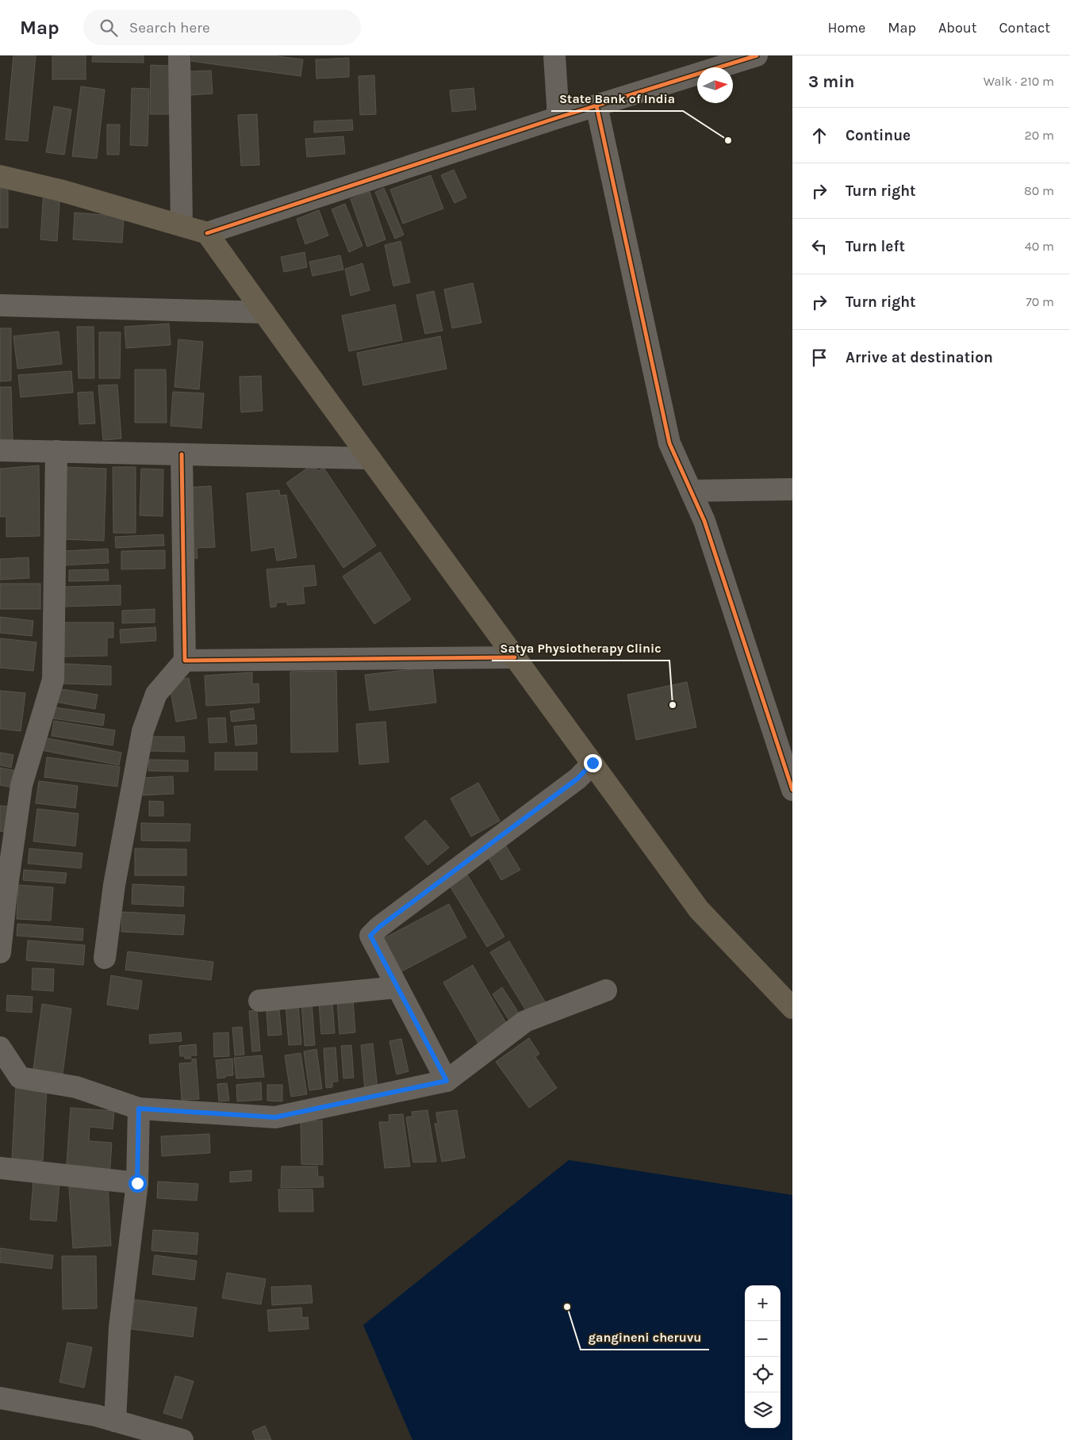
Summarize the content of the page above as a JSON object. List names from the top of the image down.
{
  "places": ["State Bank of India", "Satya Physiotherapy Clinic", "gangineni cheruvu"],
  "north": "right",
  "page": {
    "header": "Map",
    "search": "Search here",
    "nav": [
      "Home",
      "Map",
      "About",
      "Contact"
    ],
    "heading": ["3 min", "Walk · 210 m"],
    "list": [
      ["Continue", "20 m"],
      ["Turn right", "80 m"],
      ["Turn left", "40 m"],
      ["Turn right", "70 m"],
      "Arrive at destination"
    ],
    "map_buttons": ["+", "−"]
  }
}
